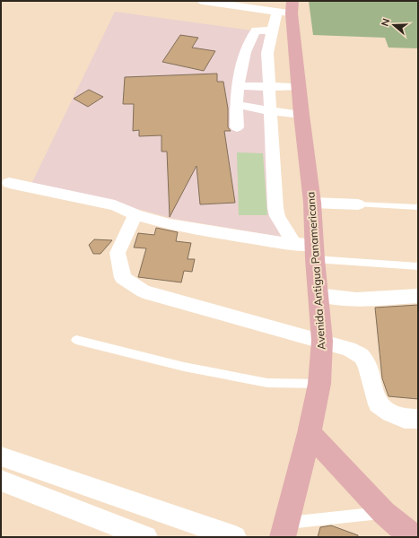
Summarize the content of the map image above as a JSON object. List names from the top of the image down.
{
  "streets": {
    "main road": ["Avenida Antigua Panamericana"]
  },
  "north": "left"
}
